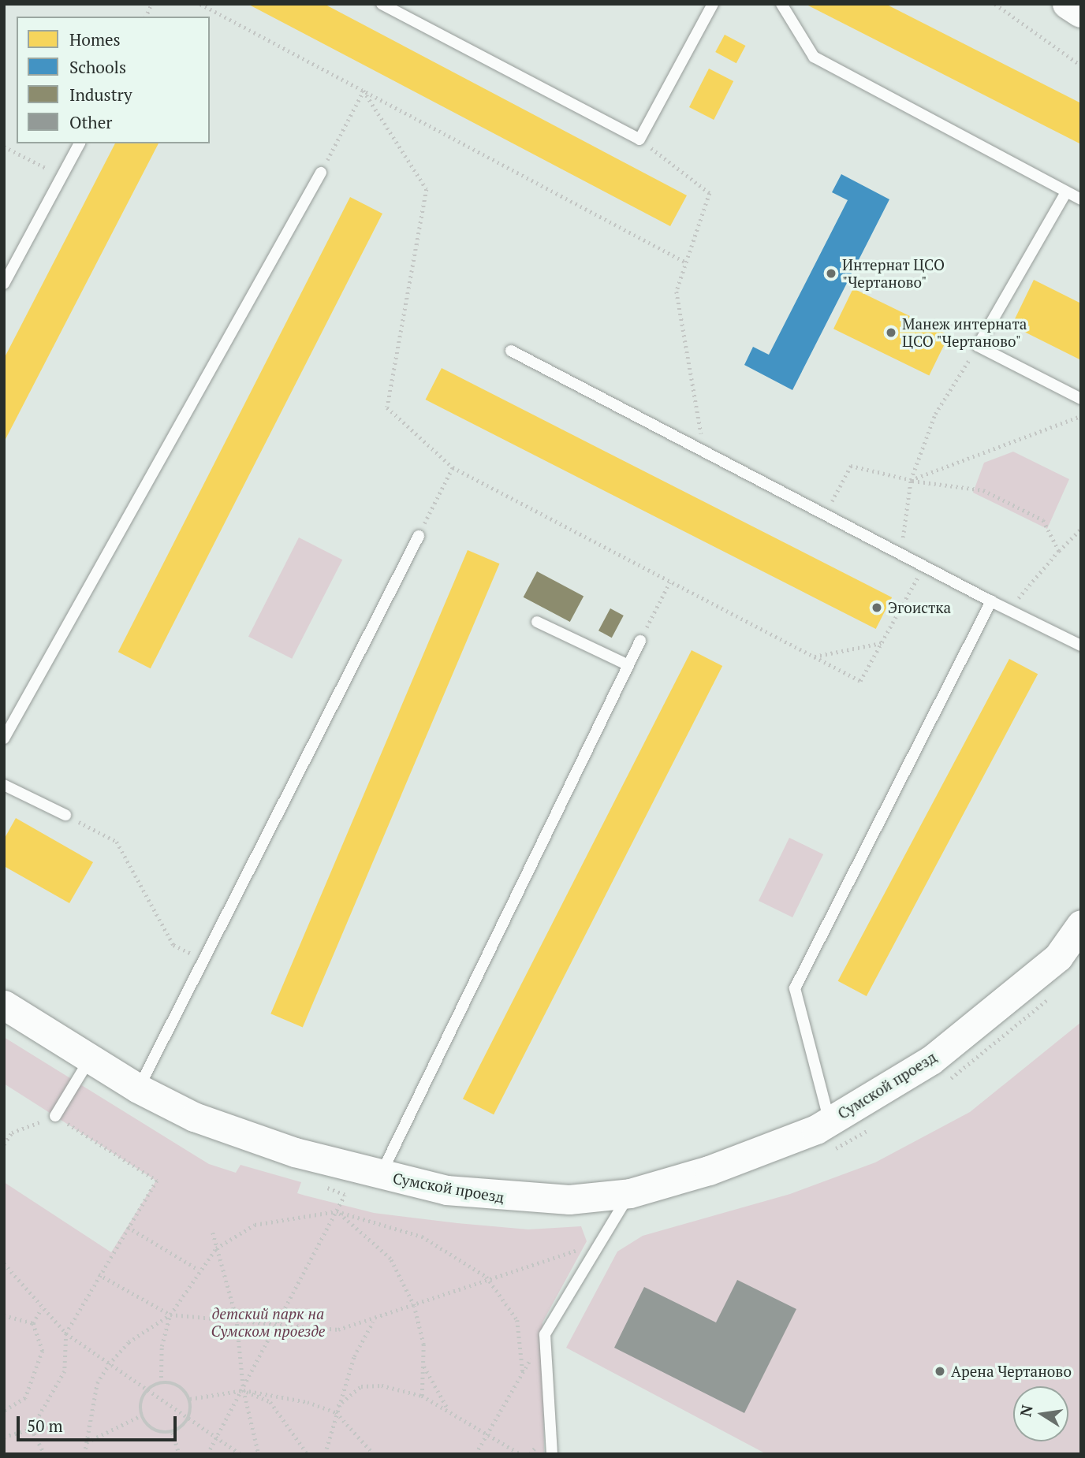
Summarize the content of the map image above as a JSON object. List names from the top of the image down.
{
  "streets": {
    "street": ["Сумской проезд"]
  },
  "parks": ["детский парк на Сумском проезде"],
  "places": [
    "Интернат ЦСО \"Чертаново\"",
    "Манеж интерната ЦСО \"Чертаново\"",
    "Эгоистка",
    "Арена Чертаново"
  ],
  "legend": [
    "Homes",
    "Schools",
    "Industry",
    "Other"
  ],
  "scale_bar": "50 m",
  "north": "left"
}
